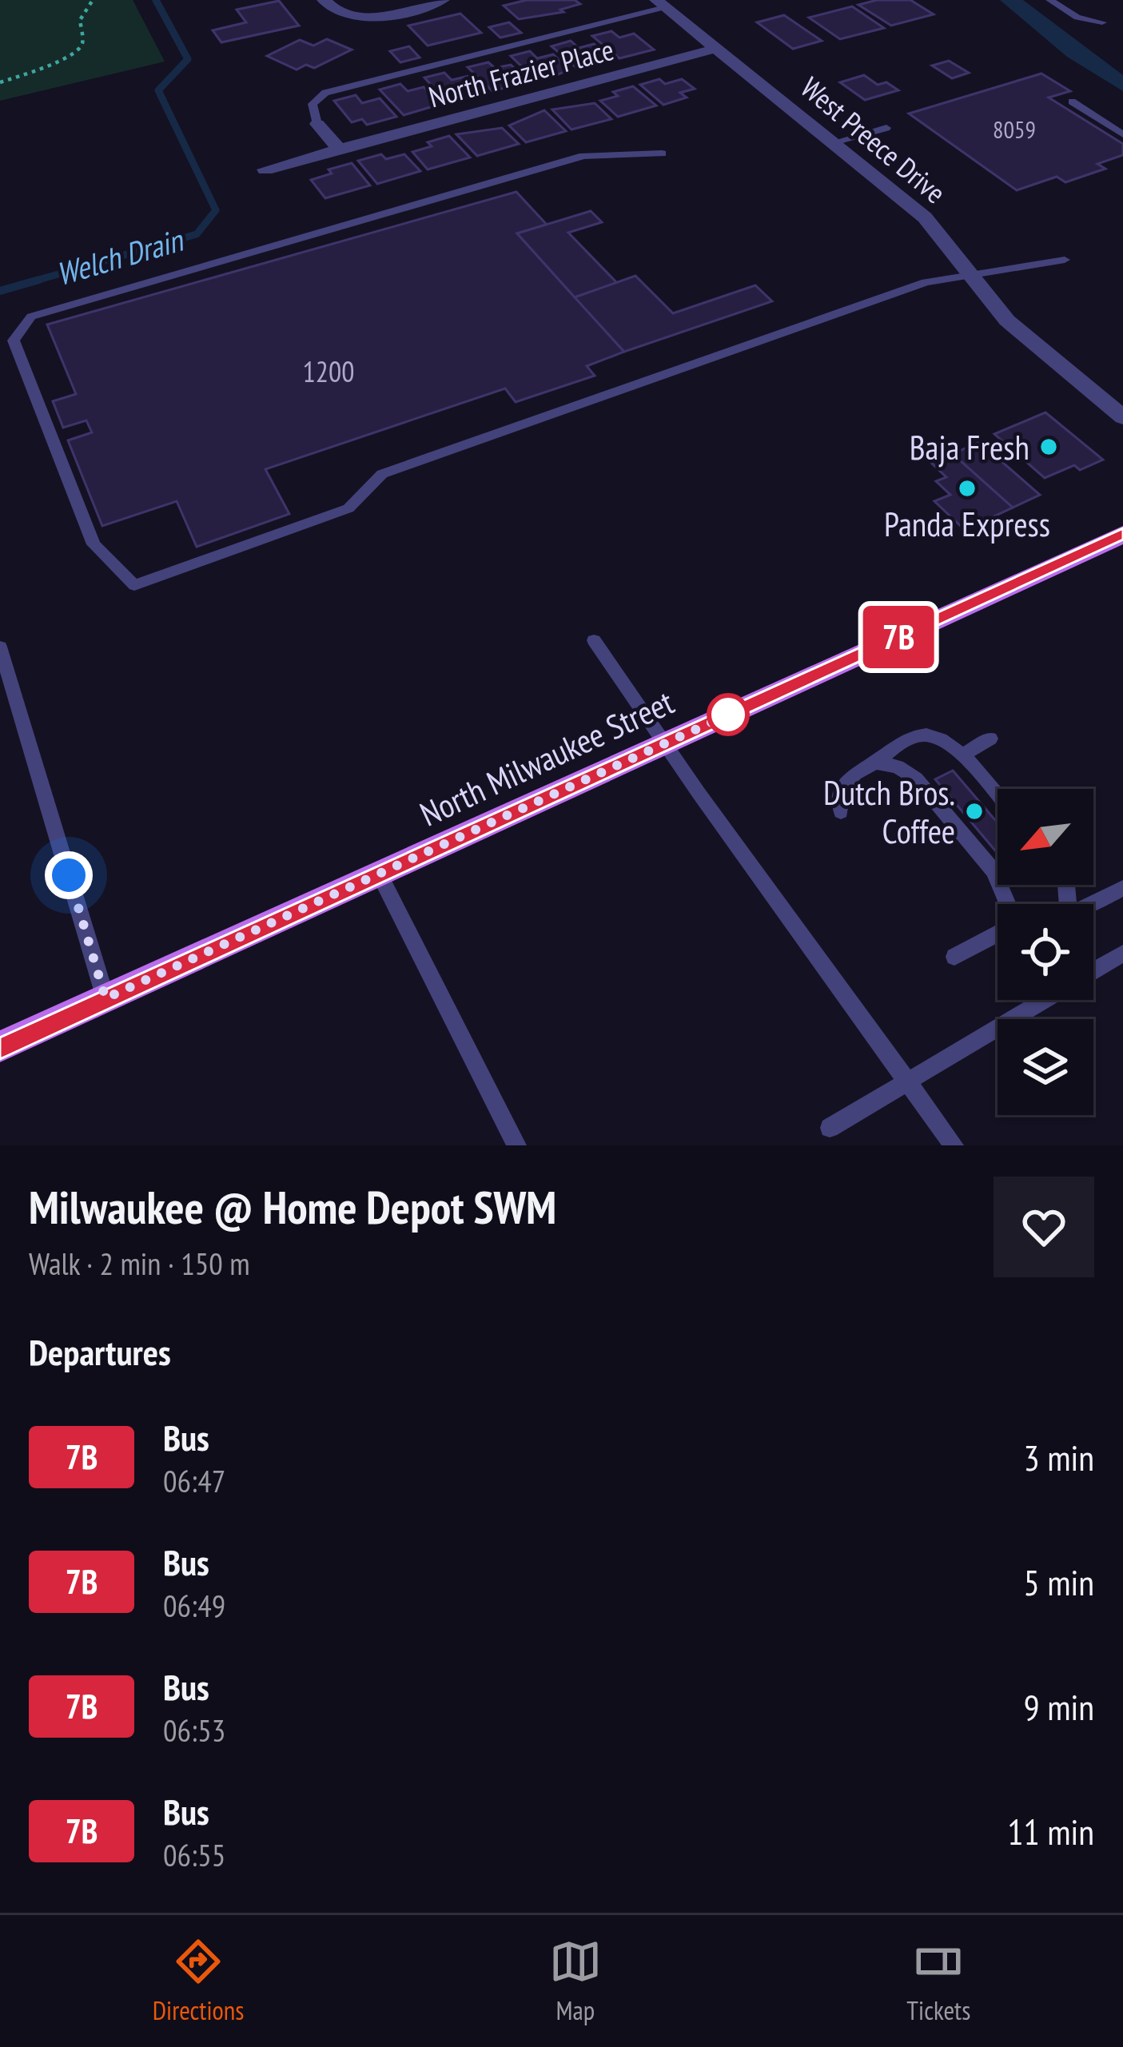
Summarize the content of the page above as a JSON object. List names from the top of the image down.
{
  "streets": {
    "main road": ["North Milwaukee Street"],
    "street": ["North Frazier Place", "West Preece Drive"]
  },
  "crossings": [
    ["North Frazier Place", "West Preece Drive"]
  ],
  "water": ["Welch Drain"],
  "places": ["Baja Fresh", "Panda Express", "Dutch Bros. Coffee"],
  "lines": ["bus line 7B"],
  "house_numbers": ["8059", "1200"],
  "north": "bottom left",
  "page": {
    "on_map": "7B",
    "heading": [
      ["Milwaukee @ Home Depot SWM", "Walk · 2 min · 150 m"],
      "Departures"
    ],
    "list": [
      {
        "mark": "7B",
        "name": "Bus",
        "note": "06:47",
        "value": "3 min"
      },
      {
        "mark": "7B",
        "name": "Bus",
        "note": "06:49",
        "value": "5 min"
      },
      {
        "mark": "7B",
        "name": "Bus",
        "note": "06:53",
        "value": "9 min"
      },
      {
        "mark": "7B",
        "name": "Bus",
        "note": "06:55",
        "value": "11 min"
      }
    ],
    "tabs": ["Directions", "Map", "Tickets"]
  }
}
